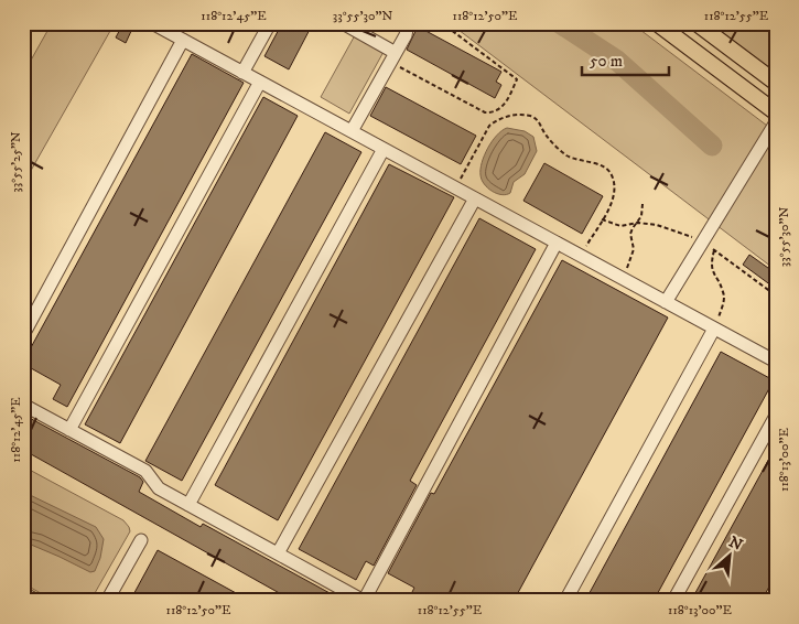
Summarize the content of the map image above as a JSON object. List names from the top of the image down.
{
  "scale_bar": "50 m",
  "north": "top right",
  "coordinates": [
    "118°12'45\"E",
    "33°55'30\"N",
    "118°12'50\"E",
    "118°12'55\"E",
    "33°55'25\"N",
    "118°13'00\"E"
  ]
}
